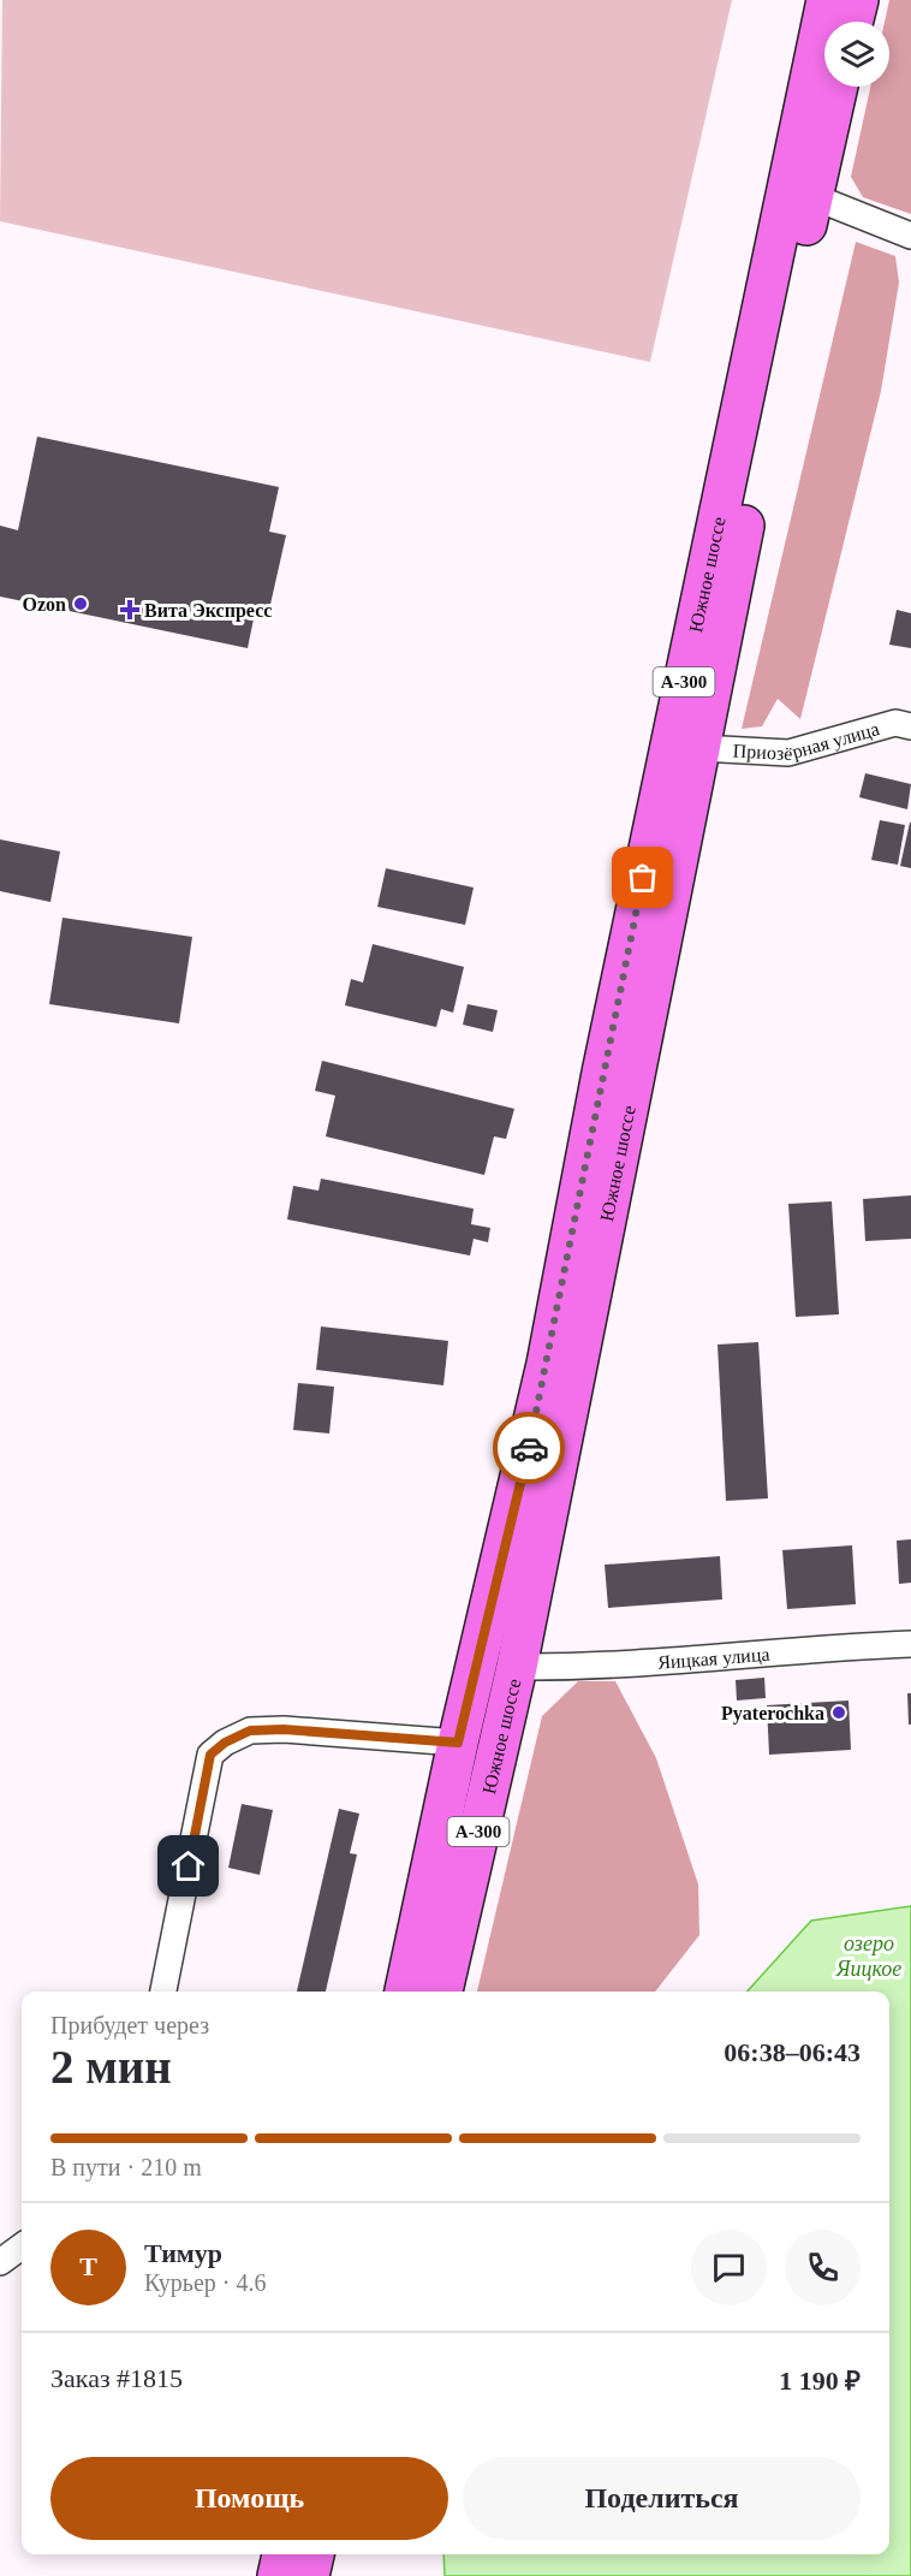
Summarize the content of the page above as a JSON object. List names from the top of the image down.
{
  "streets": {
    "main road": ["Южное шоссе", "А-300"],
    "street": ["Приозёрная улица", "Яицкая улица"]
  },
  "crossings": [
    ["Южное шоссе", "Приозёрная улица"],
    ["Южное шоссе", "Яицкая улица"]
  ],
  "water": ["озеро Яицкое"],
  "places": {
    "other": ["Ozon", "Pyaterochka"],
    "health": ["Вита Экспресс"]
  },
  "page": {
    "heading": ["2 мин", "Прибудет через", "06:38–06:43"],
    "panel": [
      "Тимур",
      "Курьер · 4.6",
      "Заказ #1815",
      "1 190 ₽"
    ],
    "bar": "В пути · 210 m",
    "round": "Т",
    "buttons": ["Помощь", "Поделиться"]
  }
}
